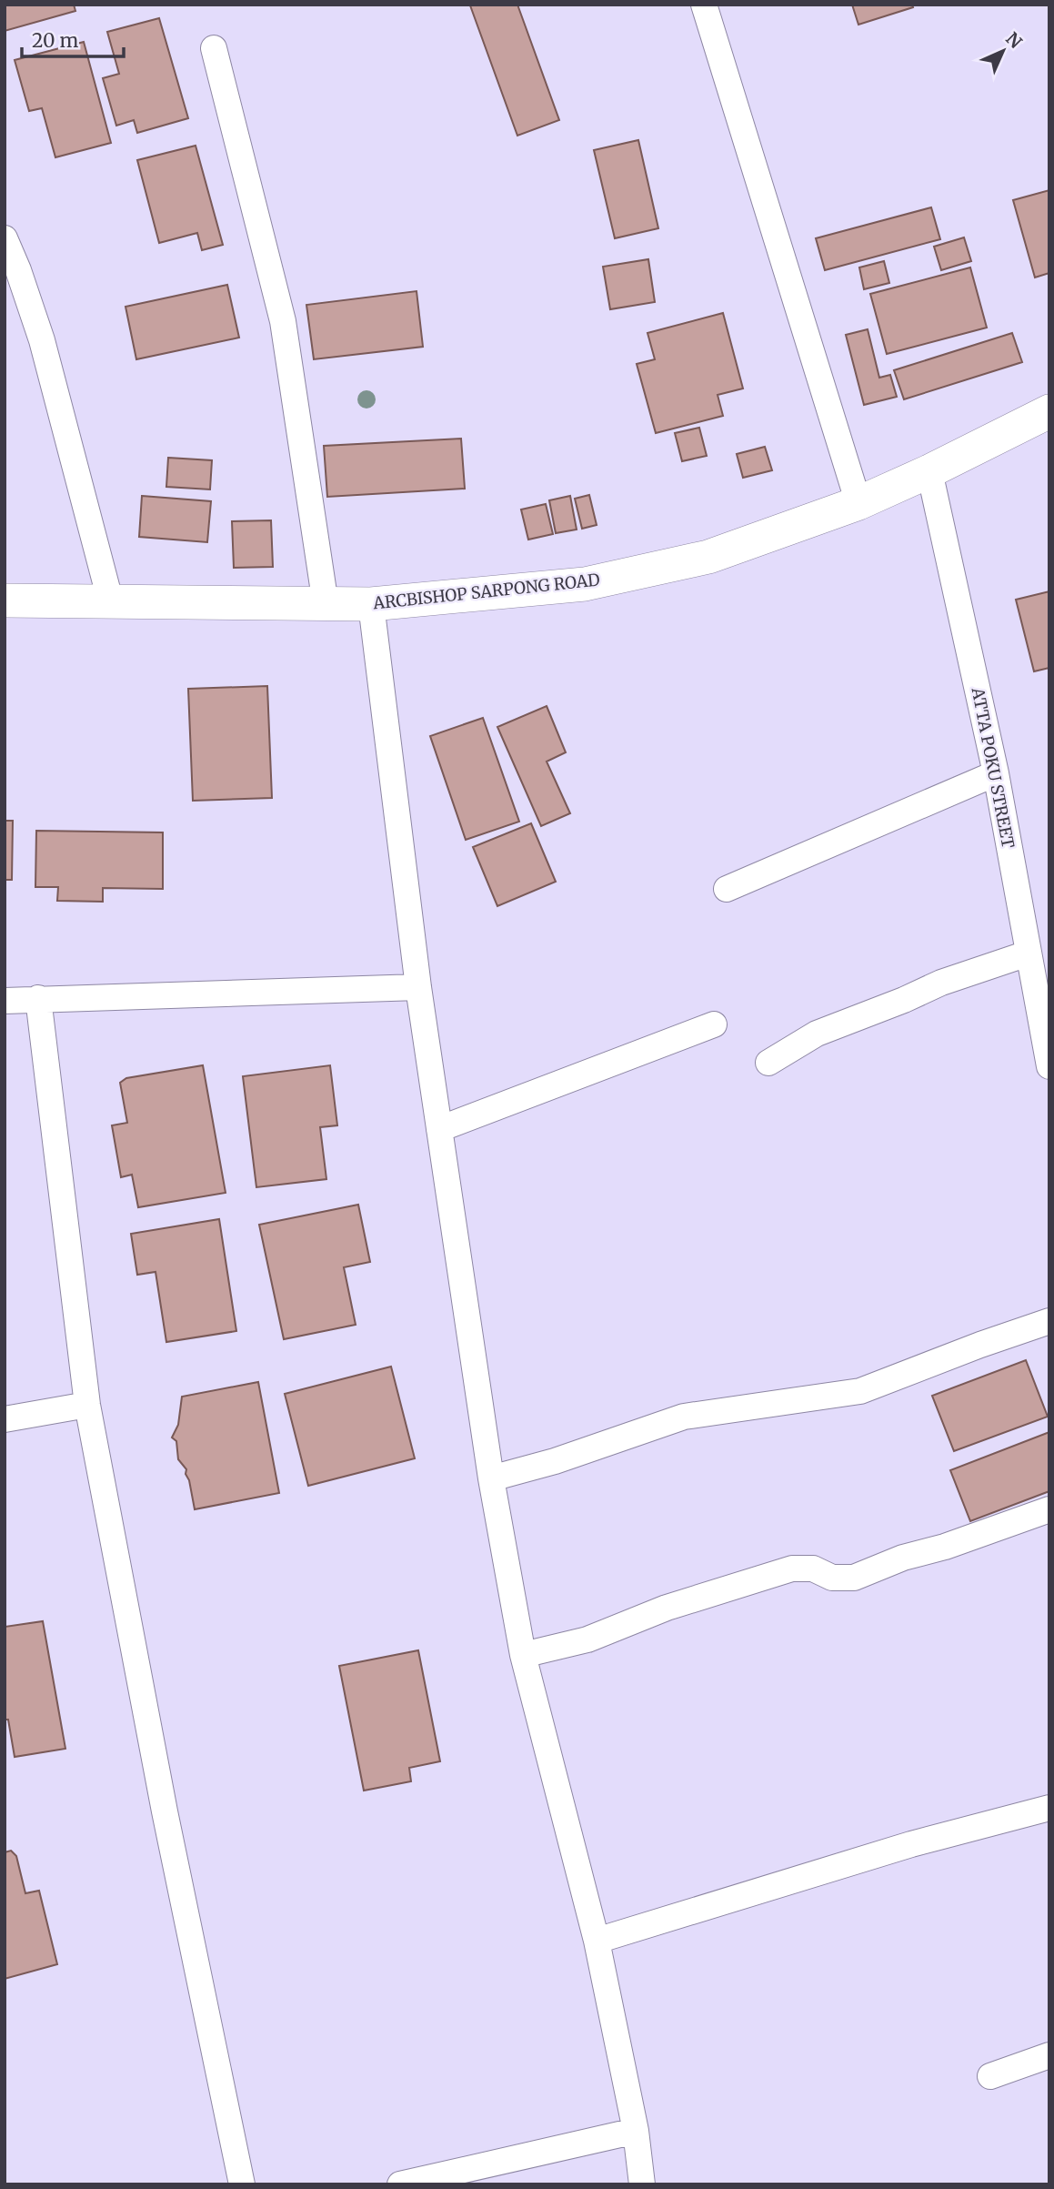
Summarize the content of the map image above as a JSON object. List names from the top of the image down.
{
  "streets": {
    "street": ["ARCBISHOP SARPONG ROAD", "ATTA POKU STREET"]
  },
  "crossings": [
    ["ARCBISHOP SARPONG ROAD", "ATTA POKU STREET"]
  ],
  "scale_bar": "20 m",
  "north": "top right"
}
